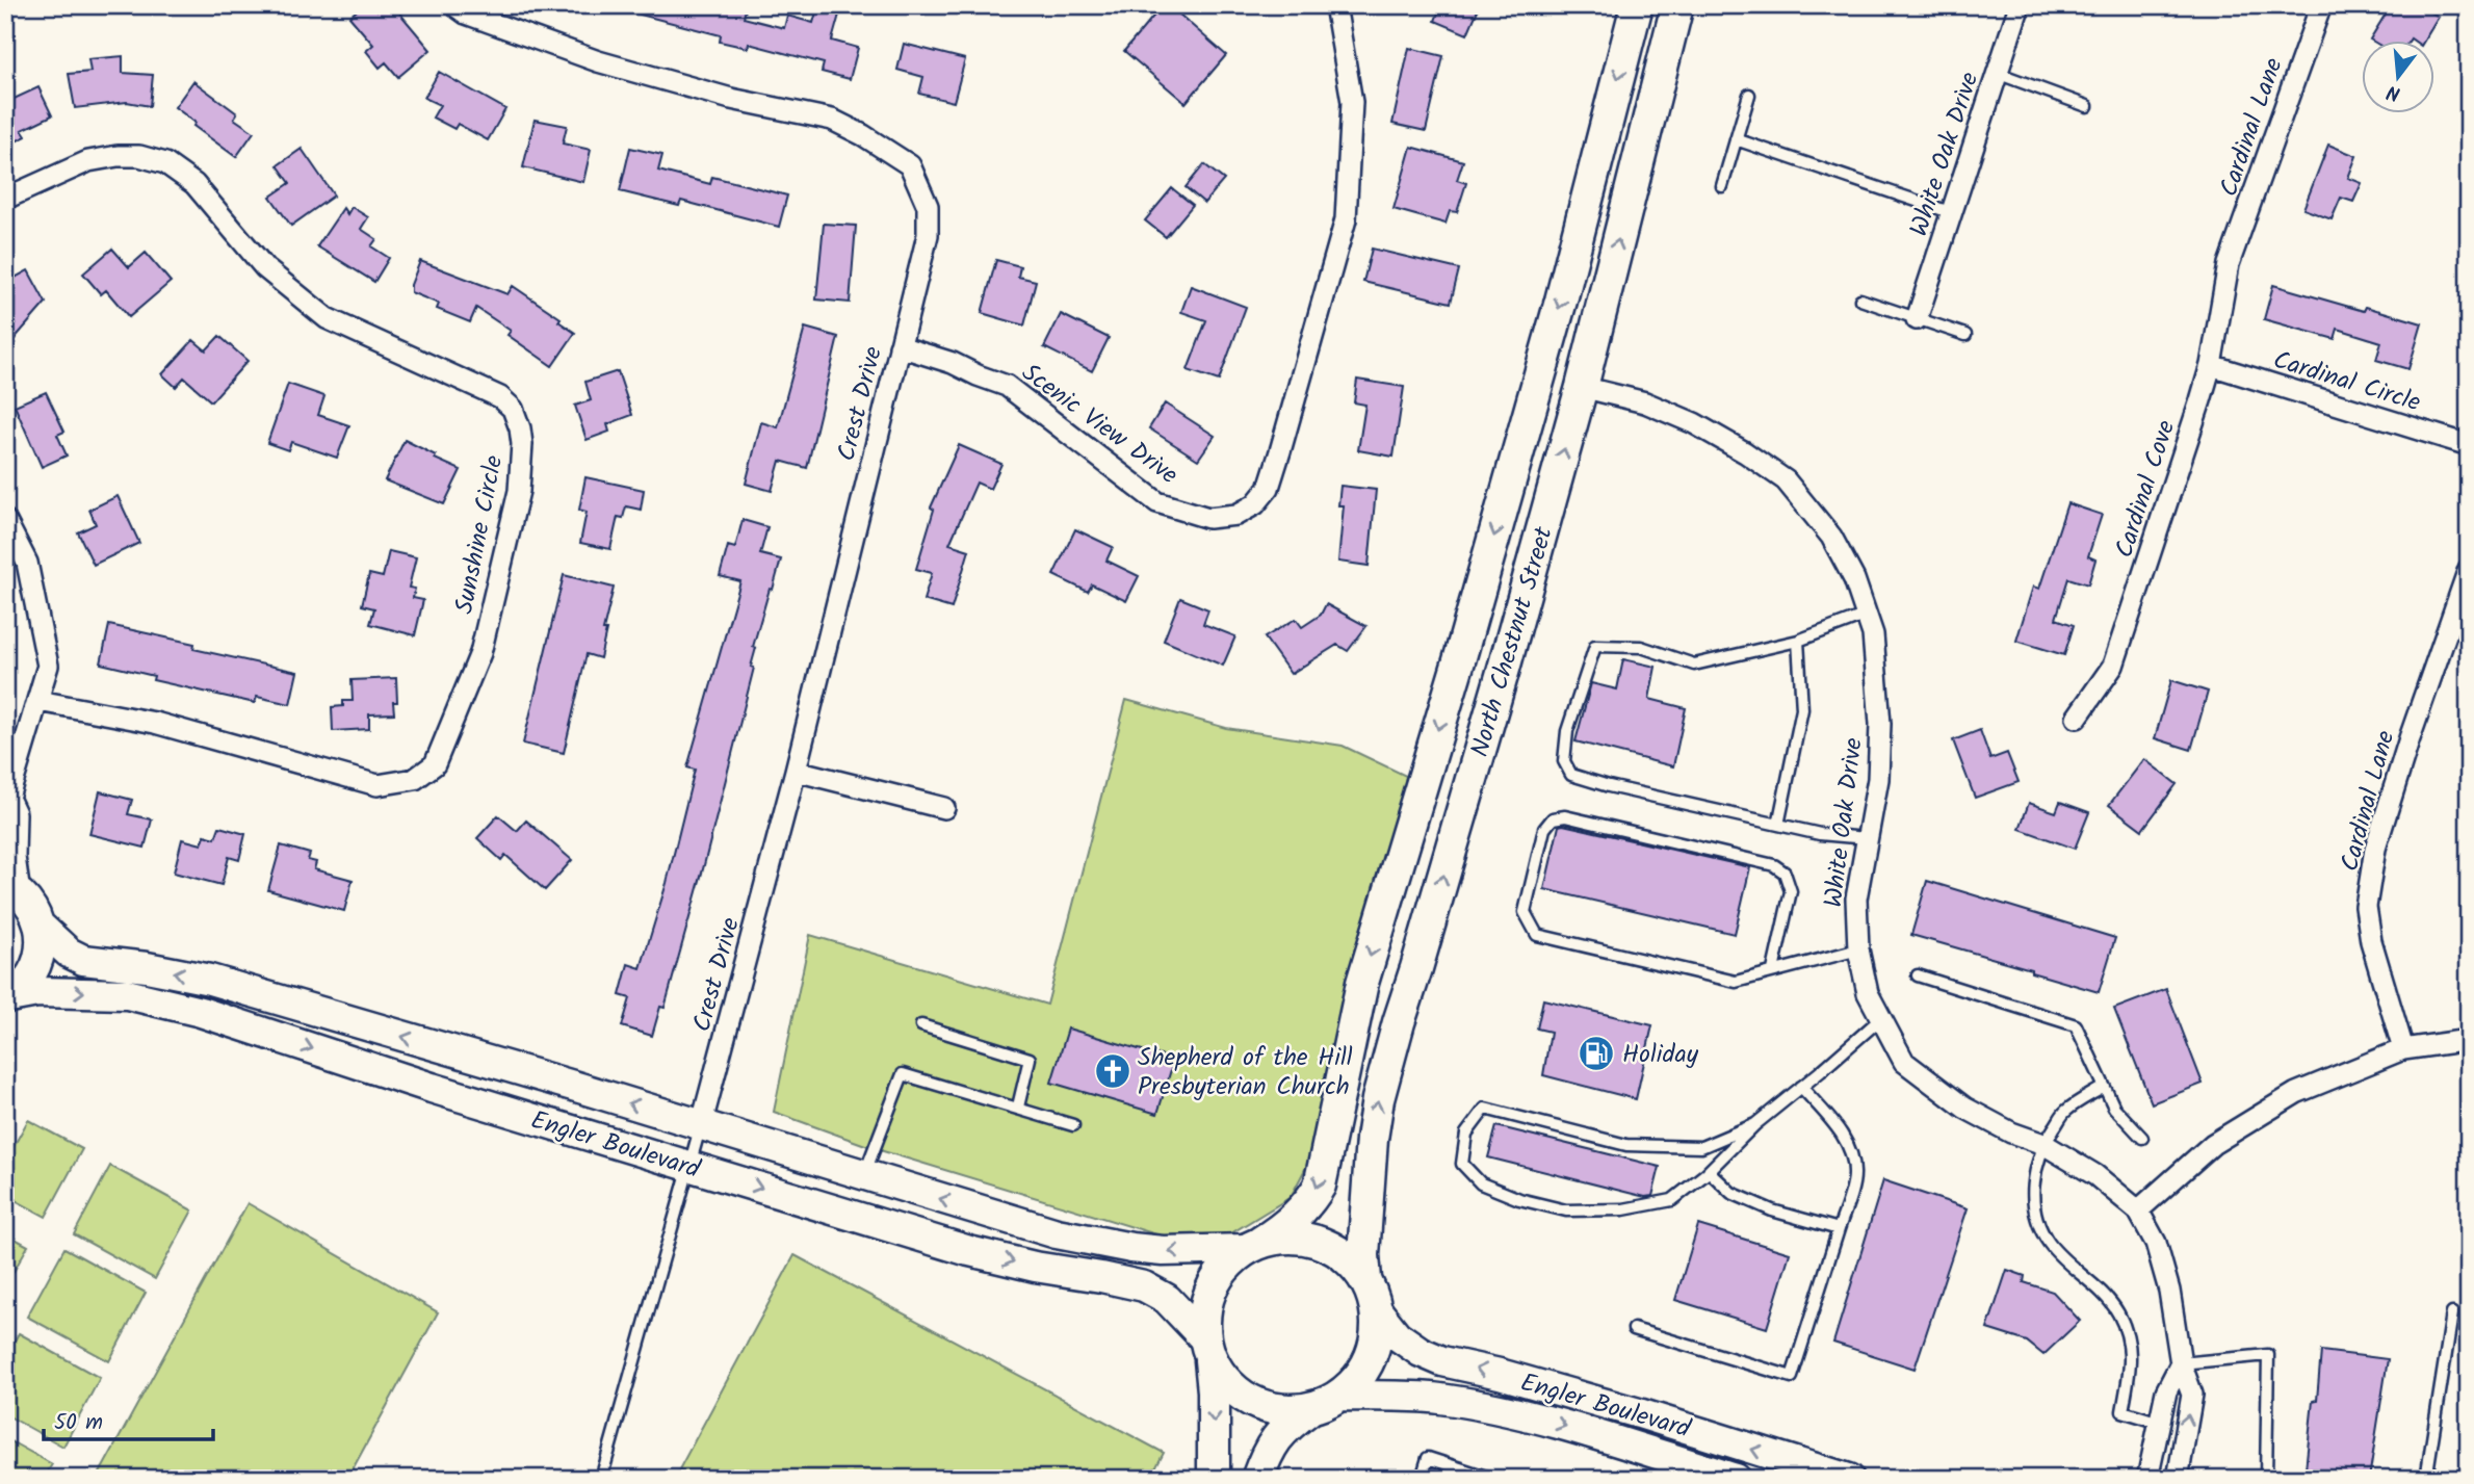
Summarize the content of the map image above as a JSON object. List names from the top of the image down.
{
  "streets": {
    "main road": ["North Chestnut Street", "Engler Boulevard"],
    "street": [
      "Cardinal Lane",
      "White Oak Drive",
      "Cardinal Circle",
      "Crest Drive",
      "Scenic View Drive",
      "Cardinal Cove",
      "Sunshine Circle"
    ]
  },
  "crossings": [
    ["Cardinal Lane", "Cardinal Cove"],
    ["White Oak Drive", "North Chestnut Street"],
    ["Cardinal Circle", "Cardinal Cove"],
    ["Crest Drive", "Scenic View Drive"],
    ["Crest Drive", "Engler Boulevard"],
    ["North Chestnut Street", "Engler Boulevard"]
  ],
  "places": {
    "fuel station": ["Holiday"],
    "church": ["Shepherd of the Hill Presbyterian Church"]
  },
  "scale_bar": "50 m",
  "north": "bottom"
}
